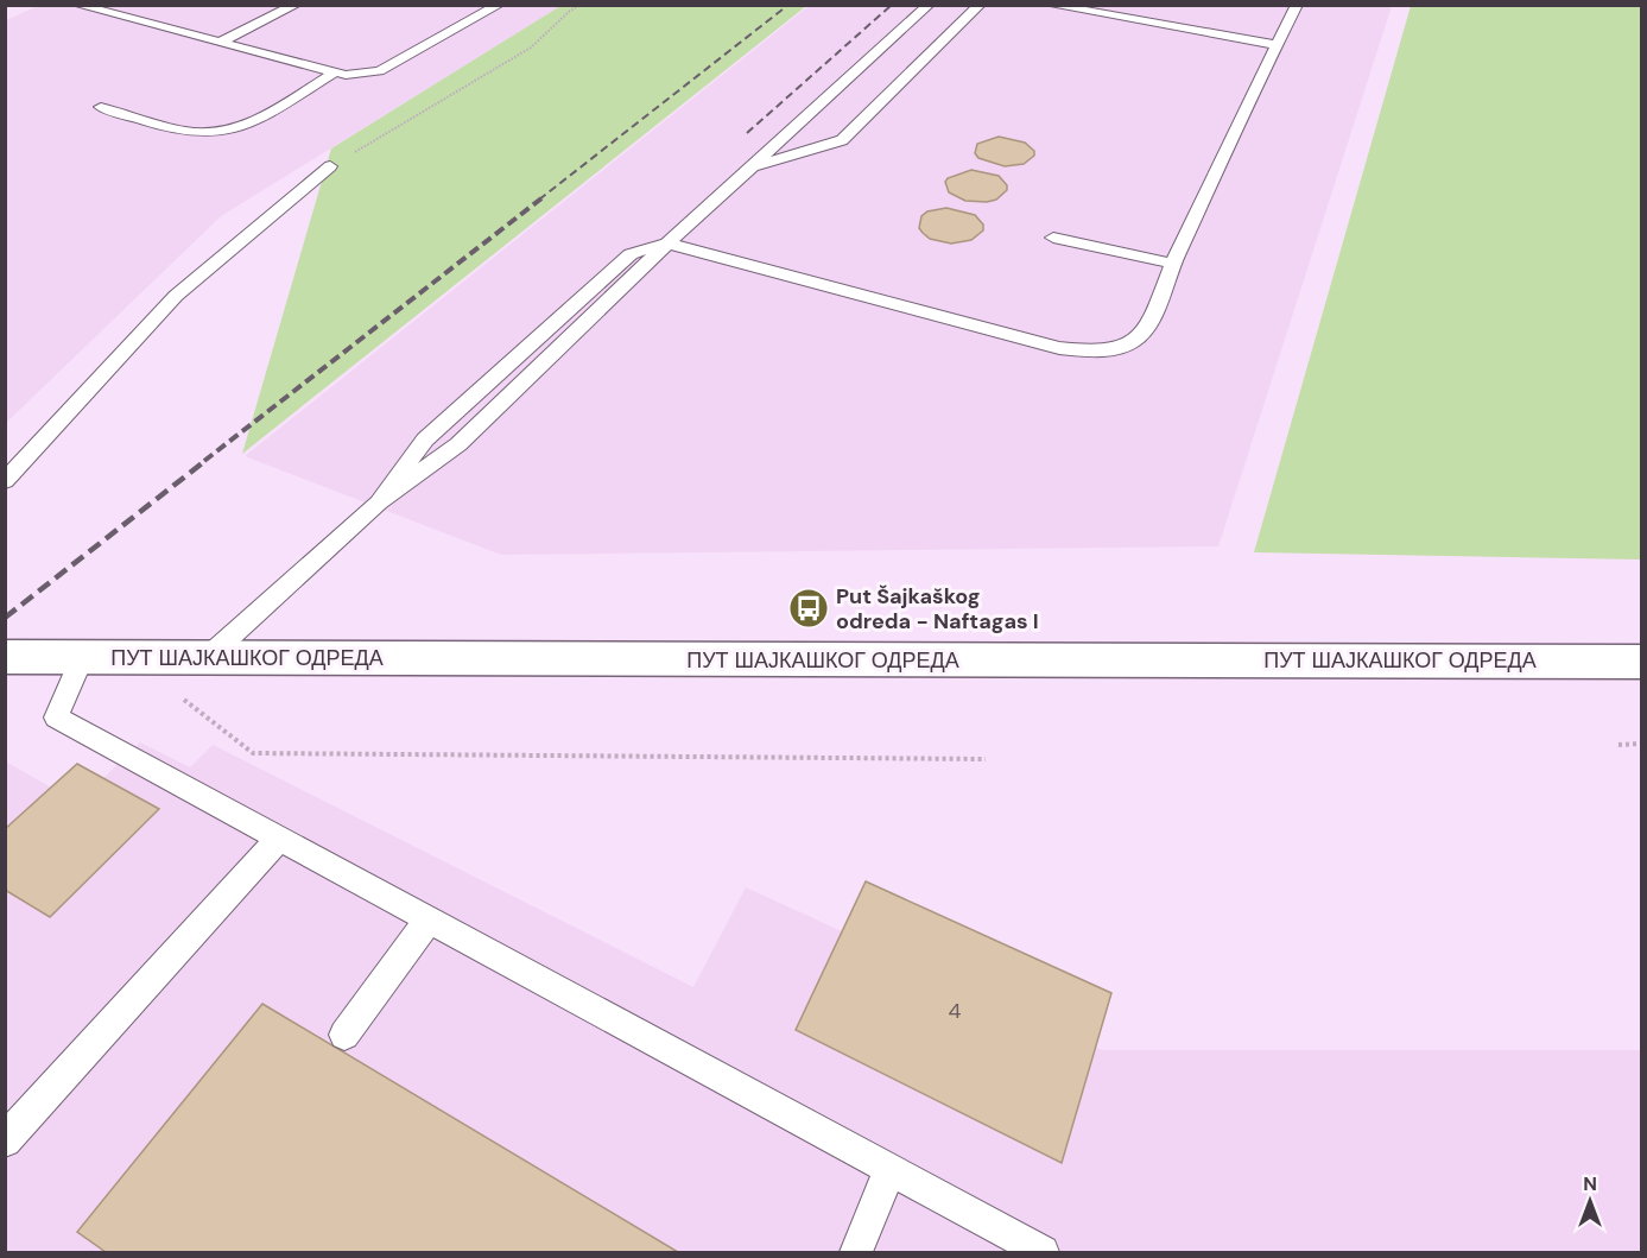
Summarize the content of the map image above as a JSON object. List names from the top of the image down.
{
  "streets": {
    "street": ["ПУТ ШАЈКАШКОГ ОДРЕДА"]
  },
  "places": {
    "bus stop": ["Put Šajkaškog odreda - Naftagas I"]
  },
  "house_numbers": ["4"],
  "north": "top"
}
